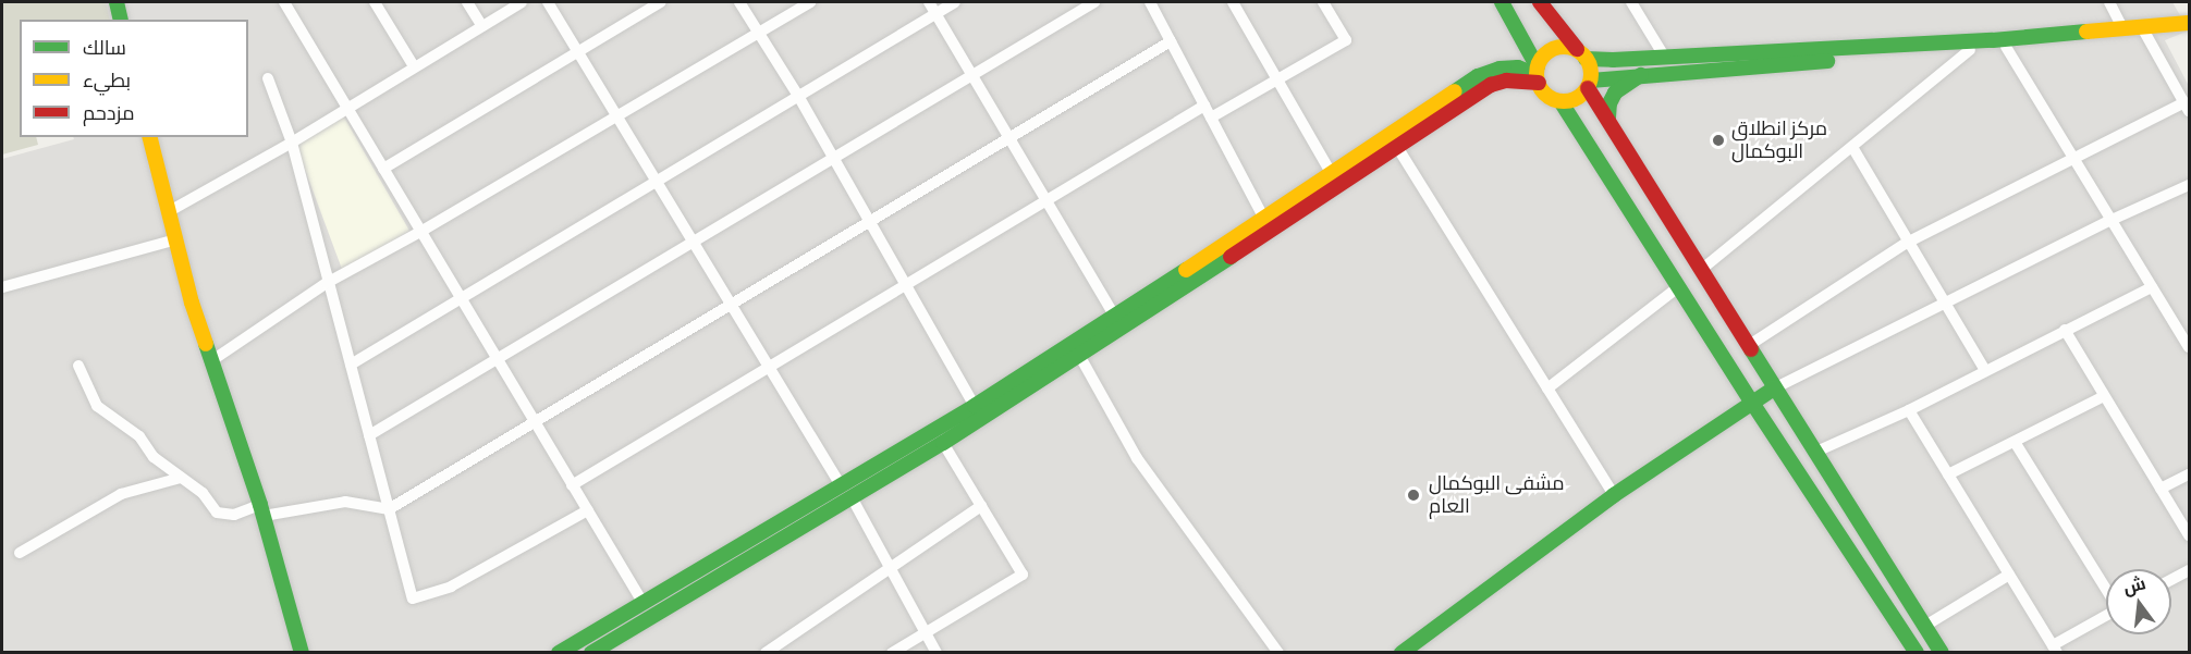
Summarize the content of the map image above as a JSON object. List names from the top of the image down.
{
  "places": ["مركز انطلاق البوكمال", "مشفى البوكمال العام"],
  "legend": ["سالك", "بطيء", "مزدحم"],
  "north": "top"
}
